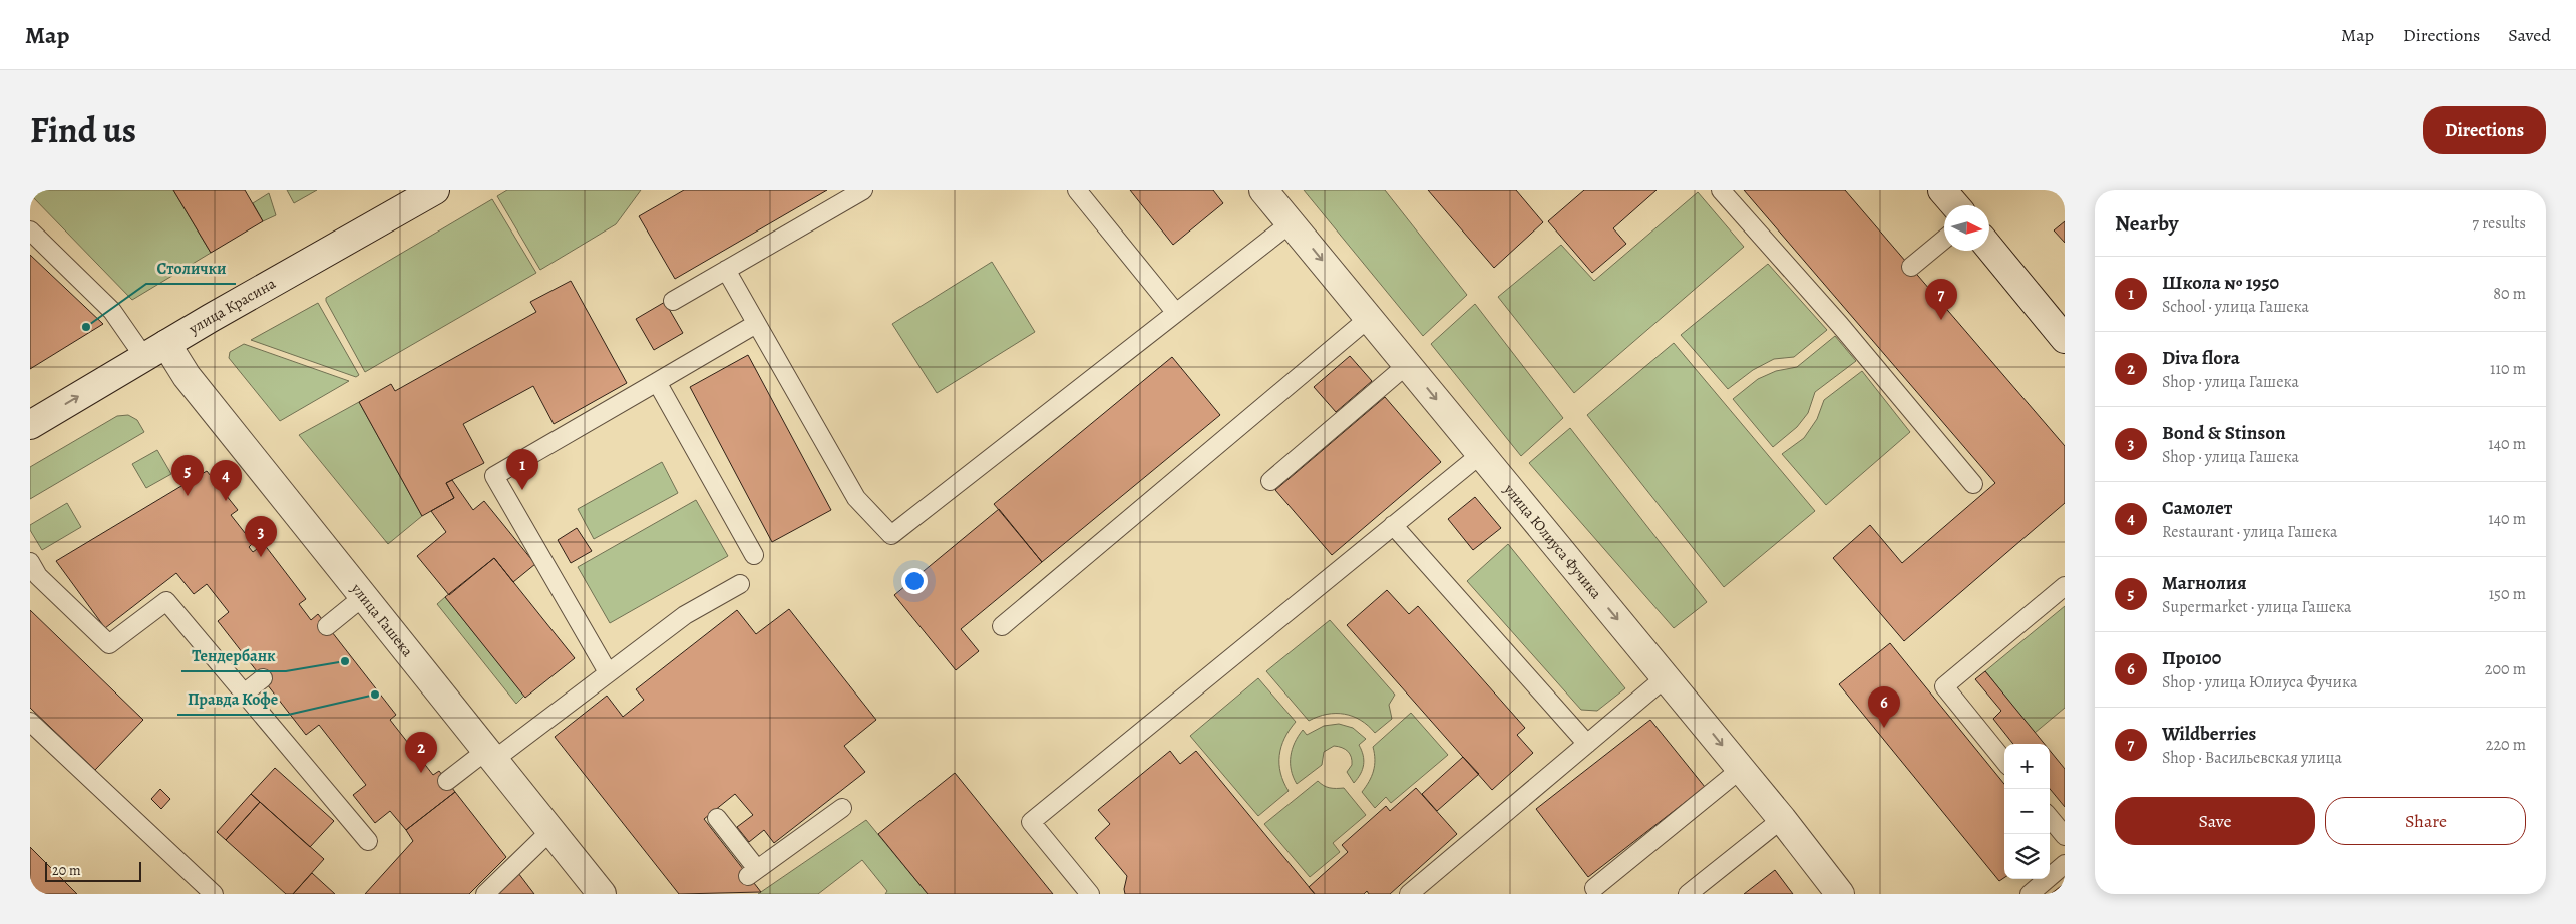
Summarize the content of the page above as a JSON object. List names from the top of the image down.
{
  "streets": {
    "street": ["улица Красина", "улица Юлиуса Фучика", "улица Гашека"]
  },
  "crossings": [
    ["улица Красина", "улица Гашека"]
  ],
  "one_way": ["улица Юлиуса Фучика"],
  "places": ["Столички", "Тендербанк", "Правда Кофе"],
  "scale_bar": "20 m",
  "north": "right",
  "page": {
    "header": "Map",
    "nav": ["Map", "Directions", "Saved"],
    "title": "Find us",
    "buttons": [
      "Directions",
      ["Save", "Share"]
    ],
    "heading": ["Nearby", "7 results"],
    "list": [
      {
        "mark": "1",
        "name": "Школа № 1950",
        "note": "School · улица Гашека",
        "value": "80 m"
      },
      {
        "mark": "2",
        "name": "Diva flora",
        "note": "Shop · улица Гашека",
        "value": "110 m"
      },
      {
        "mark": "3",
        "name": "Bond & Stinson",
        "note": "Shop · улица Гашека",
        "value": "140 m"
      },
      {
        "mark": "4",
        "name": "Самолет",
        "note": "Restaurant · улица Гашека",
        "value": "140 m"
      },
      {
        "mark": "5",
        "name": "Магнолия",
        "note": "Supermarket · улица Гашека",
        "value": "150 m"
      },
      {
        "mark": "6",
        "name": "Про100",
        "note": "Shop · улица Юлиуса Фучика",
        "value": "200 m"
      },
      {
        "mark": "7",
        "name": "Wildberries",
        "note": "Shop · Васильевская улица",
        "value": "220 m"
      }
    ],
    "pins": [
      "7",
      "1",
      "5",
      "4",
      "3",
      "6",
      "2"
    ],
    "map_buttons": ["+", "−"],
    "scale": "20 m"
  }
}
